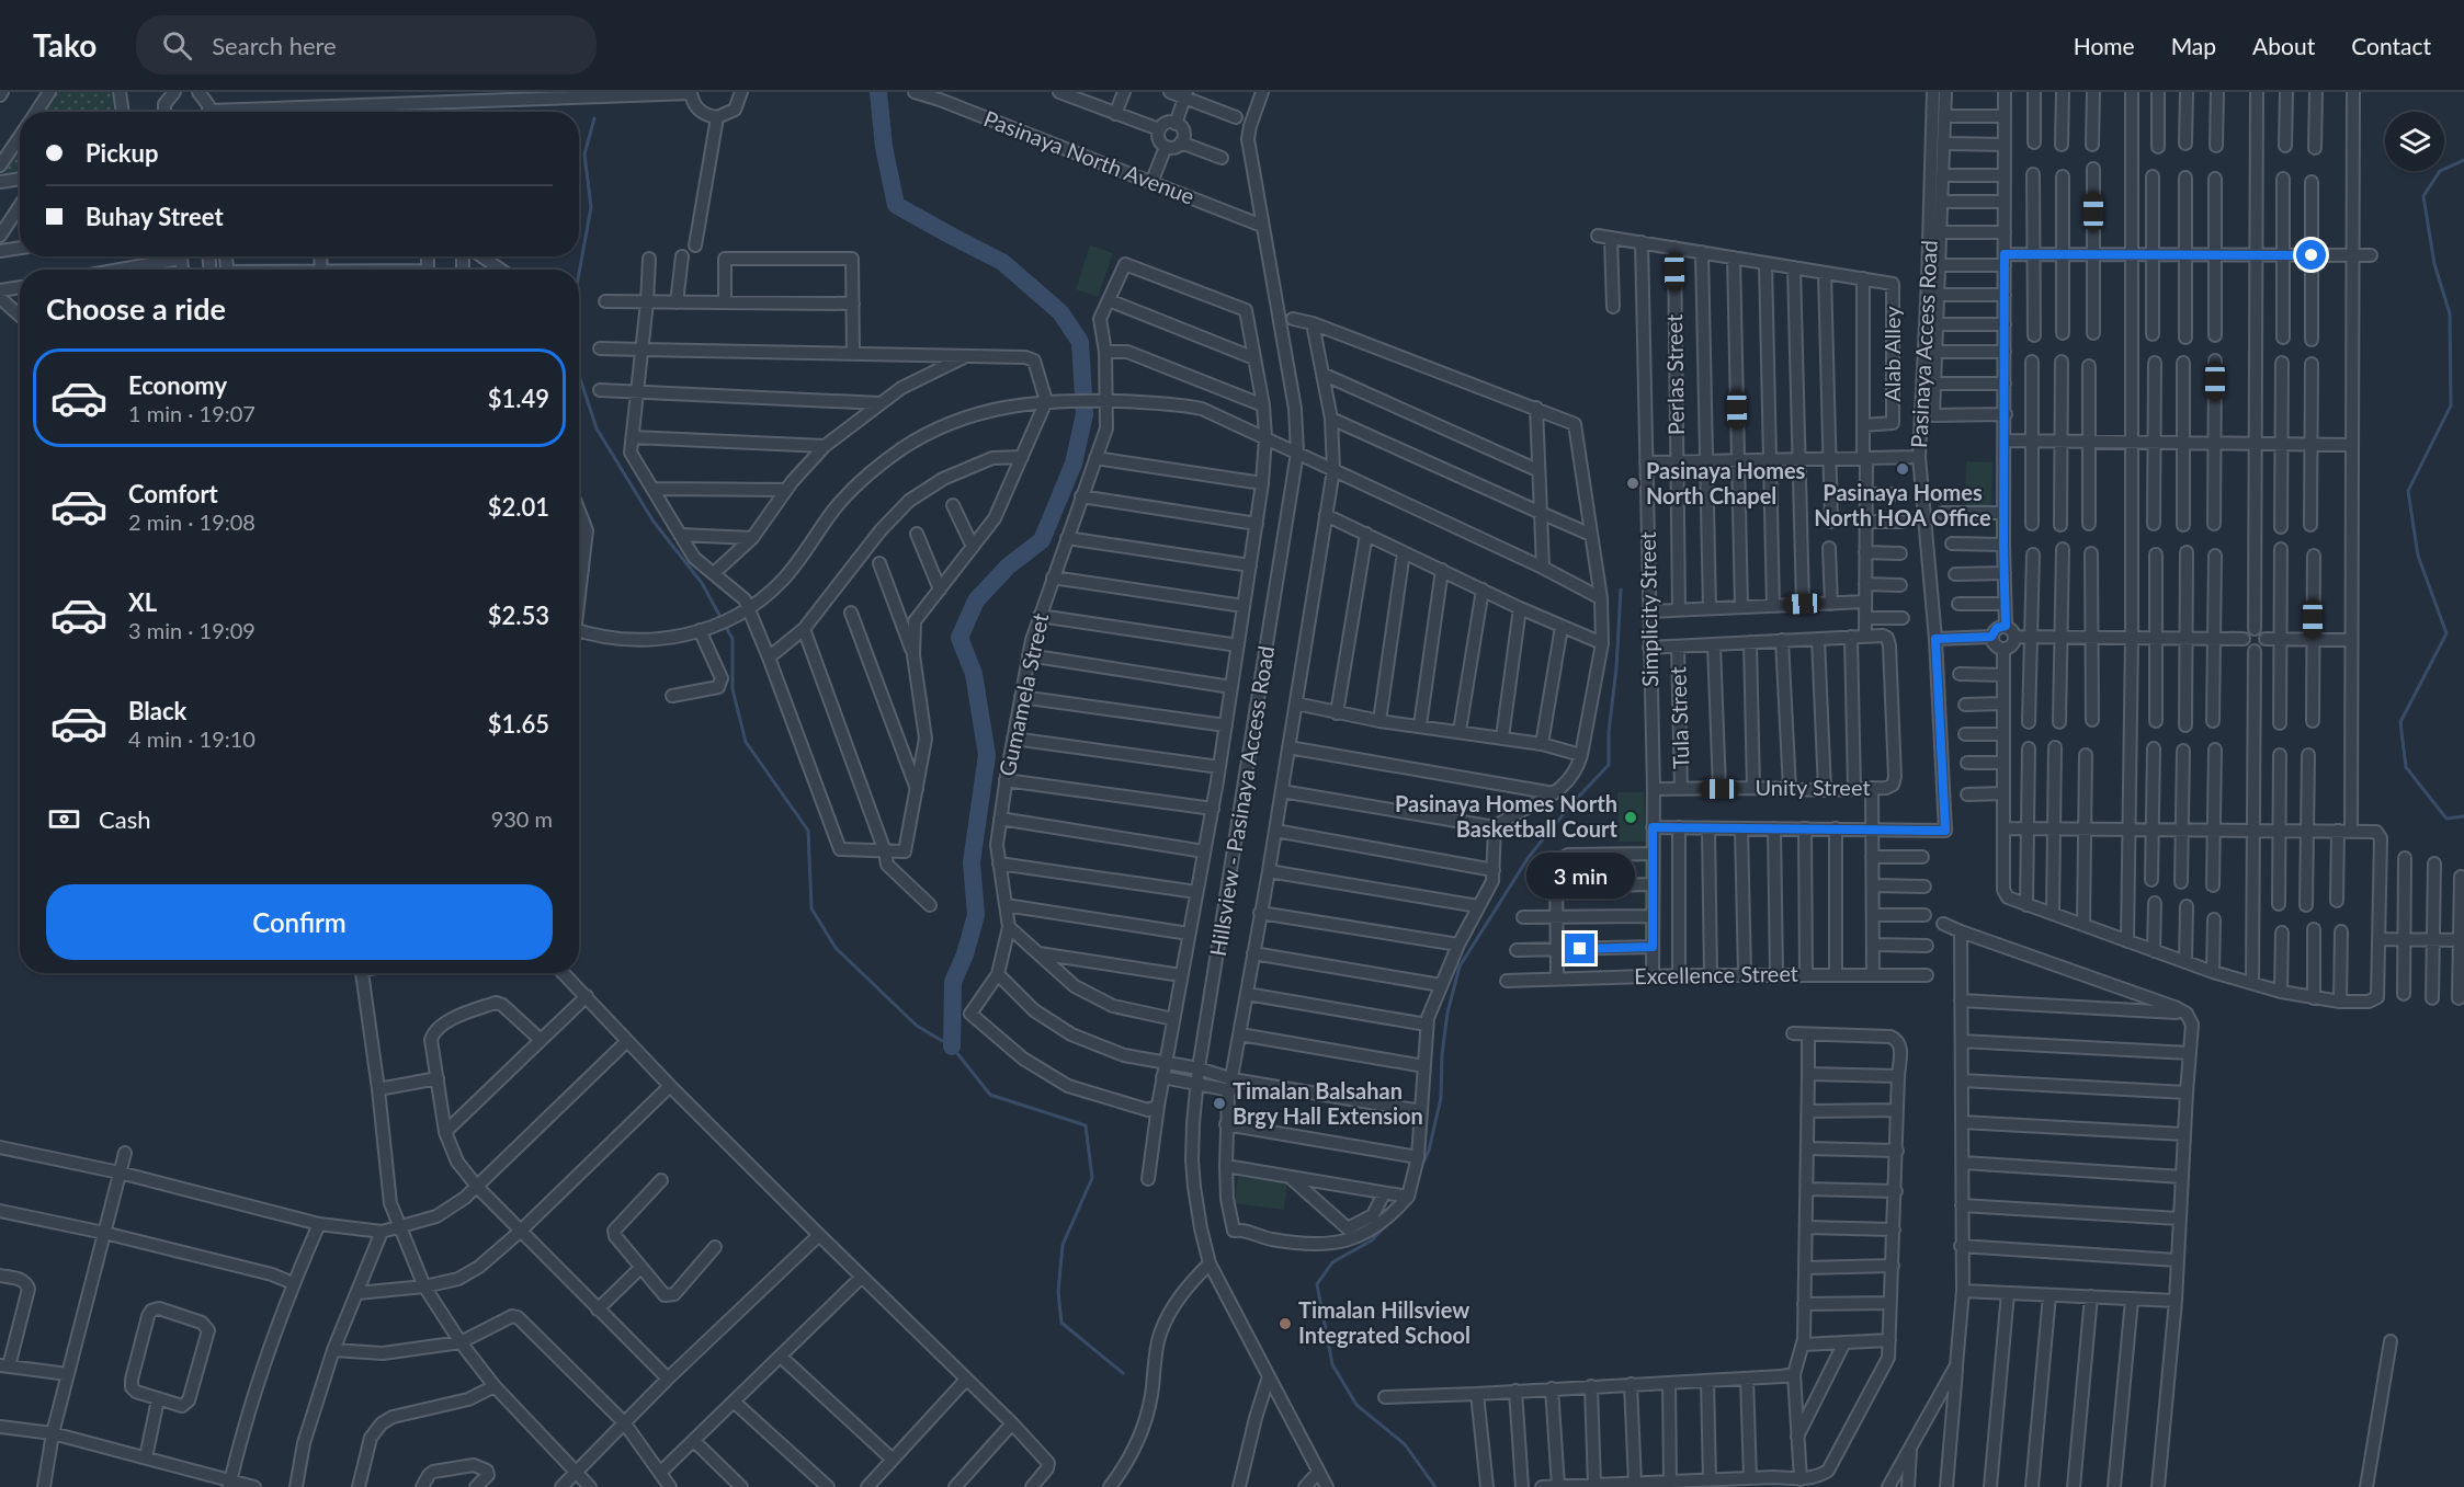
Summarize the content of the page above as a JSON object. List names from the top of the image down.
{
  "streets": {
    "street": [
      "Pasinaya North Avenue",
      "Pasinaya Access Road",
      "Alab Alley",
      "Perlas Street",
      "Simplicity Street",
      "Gumamela Street",
      "Tula Street",
      "Unity Street",
      "Hillsview - Pasinaya Access Road",
      "Excellence Street"
    ]
  },
  "crossings": [
    ["Pasinaya North Avenue", "Hillsview - Pasinaya Access Road"],
    ["Simplicity Street", "Unity Street"],
    ["Simplicity Street", "Excellence Street"],
    ["Tula Street", "Unity Street"]
  ],
  "places": [
    "Pasinaya Homes North HOA Office",
    "Pasinaya Homes North Chapel",
    "Pasinaya Homes North Basketball Court",
    "Timalan Balsahan Brgy Hall Extension",
    "Timalan Hillsview Integrated School"
  ],
  "page": {
    "header": "Tako",
    "search": "Search here",
    "nav": [
      "Home",
      "Map",
      "About",
      "Contact"
    ],
    "banner": ["Pickup", "Buhay Street"],
    "heading": "Choose a ride",
    "list": [
      {
        "name": "Economy",
        "note": "1 min · 19:07",
        "value": "$1.49"
      },
      {
        "name": "Comfort",
        "note": "2 min · 19:08",
        "value": "$2.01"
      },
      {
        "name": "XL",
        "note": "3 min · 19:09",
        "value": "$2.53"
      },
      {
        "name": "Black",
        "note": "4 min · 19:10",
        "value": "$1.65"
      }
    ],
    "pay": ["Cash", "930 m"],
    "bubble": "3 min",
    "buttons": "Confirm"
  }
}
